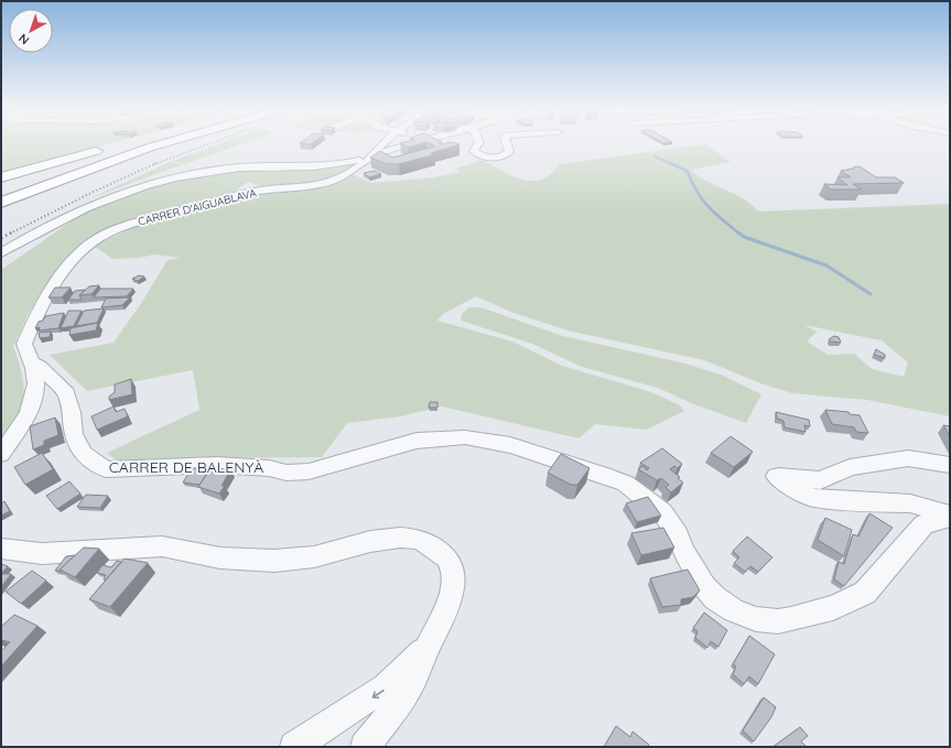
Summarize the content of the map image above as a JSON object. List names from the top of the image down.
{
  "streets": {
    "street": ["CARRER D'AIGUABLAVA", "CARRER DE BALENYÀ"]
  },
  "crossings": [
    ["CARRER D'AIGUABLAVA", "CARRER DE BALENYÀ"]
  ],
  "north": "bottom left"
}
